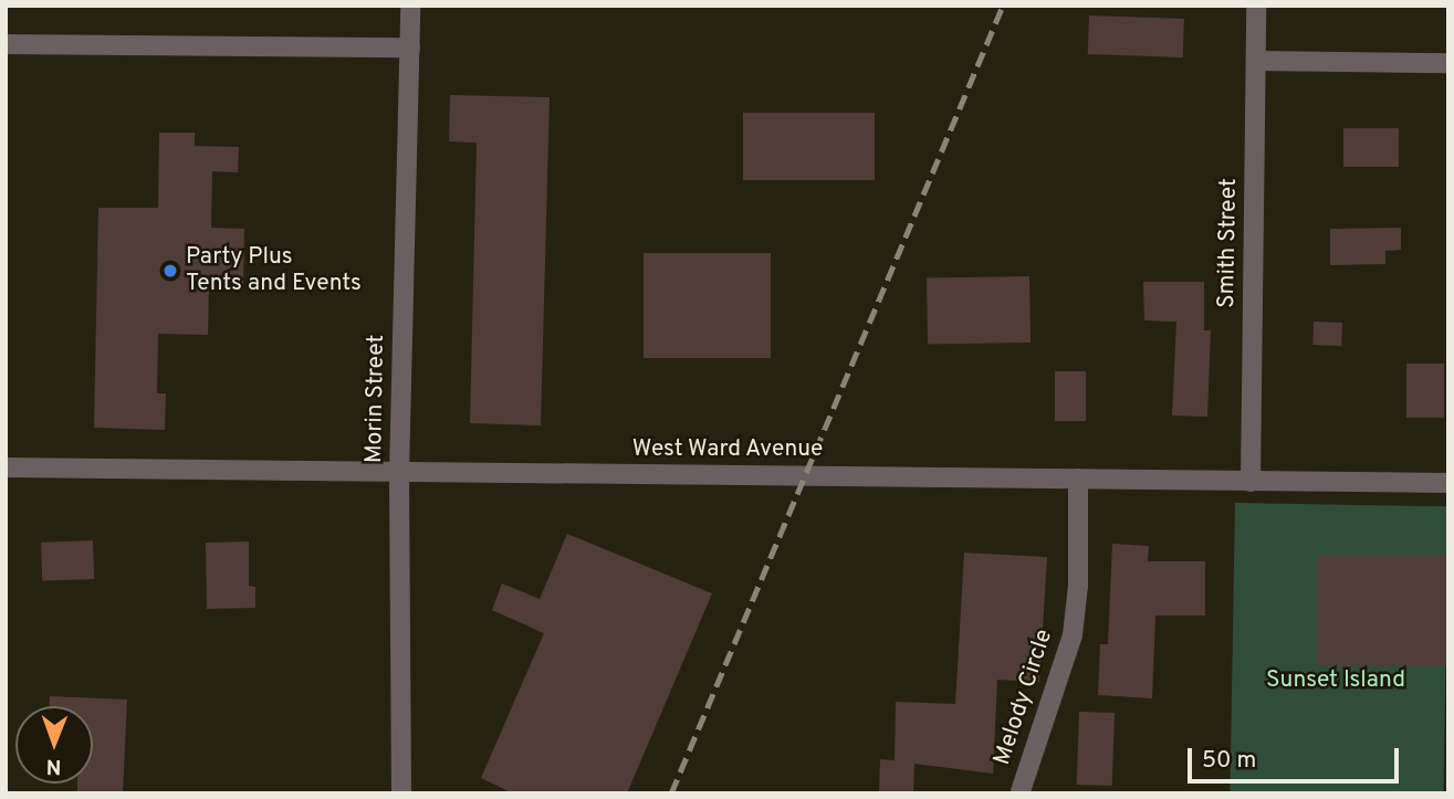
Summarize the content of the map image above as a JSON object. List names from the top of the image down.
{
  "streets": {
    "street": [
      "Smith Street",
      "Morin Street",
      "West Ward Avenue",
      "Melody Circle"
    ]
  },
  "crossings": [
    ["Smith Street", "West Ward Avenue"],
    ["Morin Street", "West Ward Avenue"],
    ["West Ward Avenue", "Melody Circle"]
  ],
  "parks": ["Sunset Island"],
  "places": ["Party Plus Tents and Events"],
  "scale_bar": "50 m",
  "north": "bottom"
}
